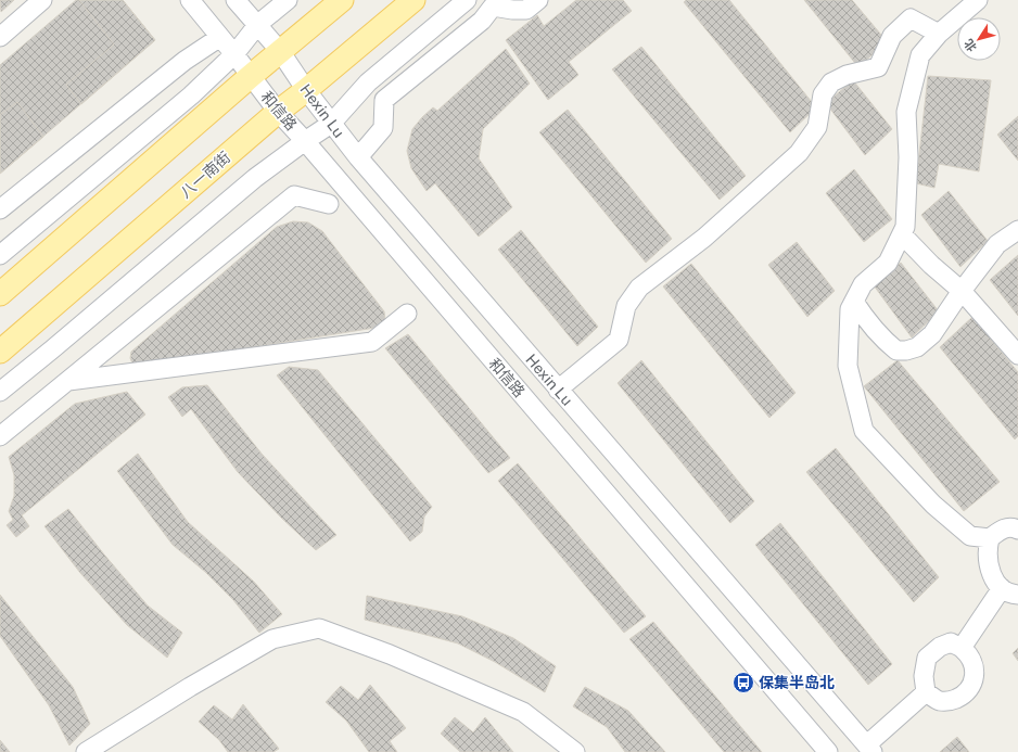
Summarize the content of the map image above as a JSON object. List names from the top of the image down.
{
  "streets": {
    "main road": ["八一南街"],
    "street": ["和信路", "Hexin Lu"]
  },
  "crossings": [
    ["和信路", "八一南街"],
    ["Hexin Lu", "八一南街"]
  ],
  "places": {
    "bus stop": ["保集半岛北"]
  },
  "north": "bottom left"
}
